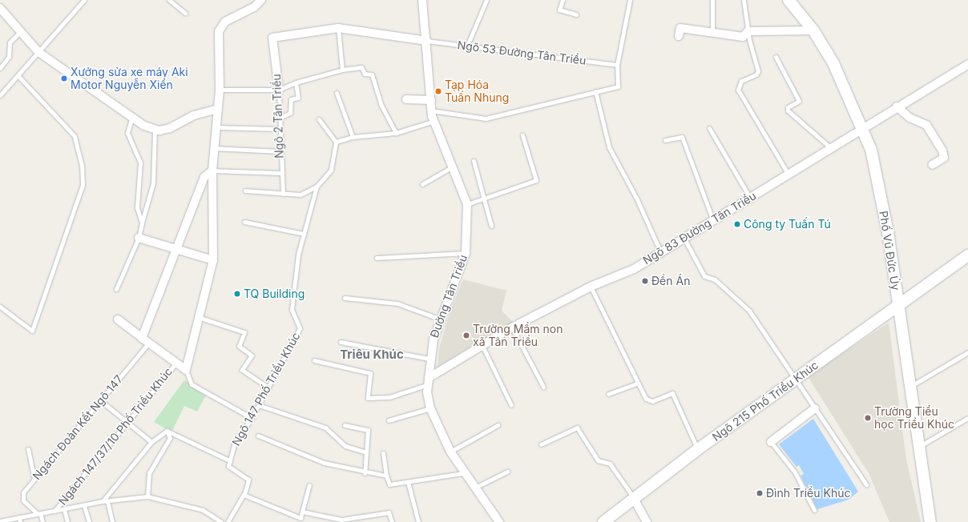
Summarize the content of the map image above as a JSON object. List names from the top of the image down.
{
  "streets": {
    "street": [
      "Ngõ 2 Tân Triều",
      "Ngõ 83 Đường Tân Triều",
      "Phố Vũ Đức Úy",
      "Đường Tân Triều",
      "Ngõ 215 Phố Triều Khúc"
    ],
    "lane": [
      "Ngõ 53 Đường Tân Triều",
      "Ngõ 147 Phố Triều Khúc",
      "Ngách Đoàn Kết Ngõ 147",
      "Ngách 147/37/10 Phố Triều Khúc"
    ]
  },
  "crossings": [
    ["Ngõ 53 Đường Tân Triều", "Đường Tân Triều"],
    ["Ngõ 83 Đường Tân Triều", "Phố Vũ Đức Úy"],
    ["Ngõ 83 Đường Tân Triều", "Đường Tân Triều"],
    ["Phố Vũ Đức Úy", "Ngõ 215 Phố Triều Khúc"]
  ],
  "districts": ["Triêu Khúc"],
  "places": [
    "Xưởng sửa xe máy Aki Motor Nguyễn Xiển",
    "Tạp Hóa Tuấn Nhung",
    "Công ty Tuấn Tú",
    "Đền Án",
    "TQ Building",
    "Trường Mầm non xã Tân Triều",
    "Trường Tiểu học Triều Khúc",
    "Đình Triều Khúc"
  ]
}
